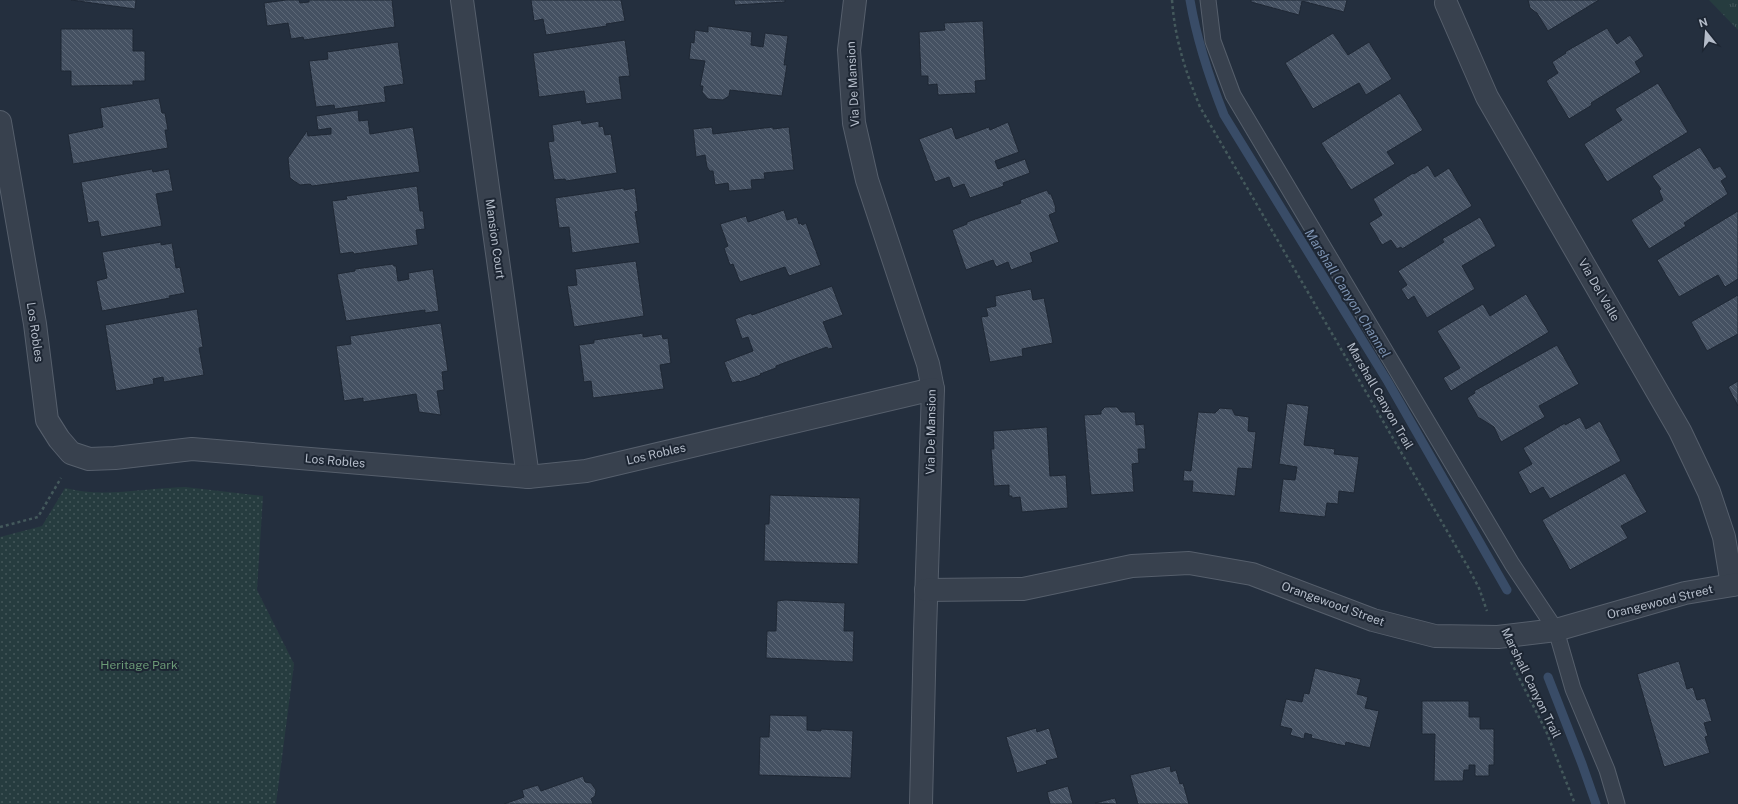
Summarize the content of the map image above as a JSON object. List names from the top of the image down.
{
  "streets": {
    "street": [
      "Via De Mansion",
      "Mansion Court",
      "Via Del Valle",
      "Los Robles",
      "Orangewood Street"
    ],
    "path": ["Marshall Canyon Trail"]
  },
  "crossings": [
    ["Via De Mansion", "Los Robles"],
    ["Via De Mansion", "Orangewood Street"],
    ["Mansion Court", "Los Robles"],
    ["Via Del Valle", "Orangewood Street"],
    ["Marshall Canyon Trail", "Orangewood Street"]
  ],
  "water": ["Marshall Canyon Channel"],
  "parks": ["Heritage Park"],
  "north": "top"
}
